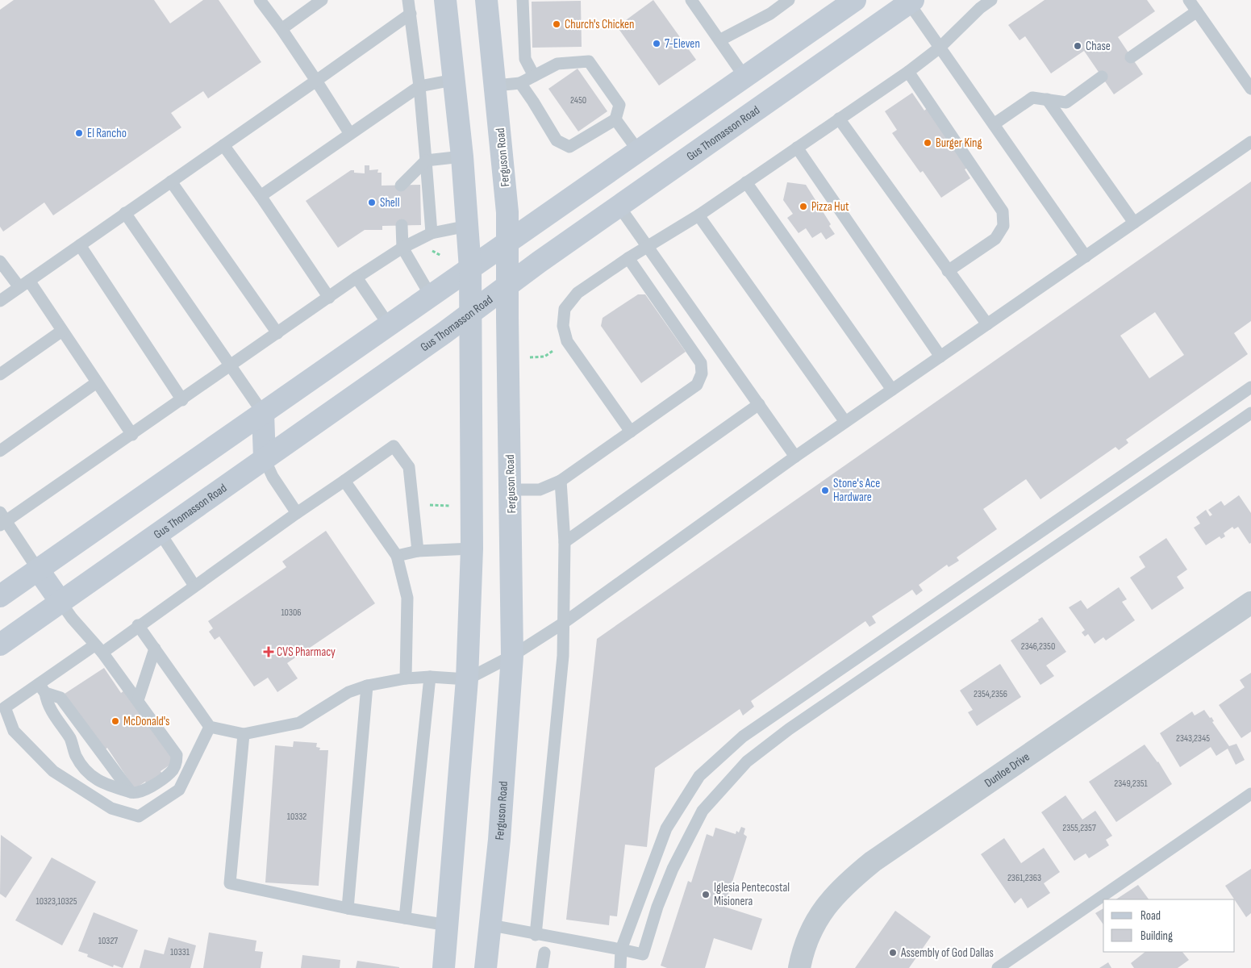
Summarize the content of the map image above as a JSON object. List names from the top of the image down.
{
  "streets": {
    "main road": ["Gus Thomasson Road", "Ferguson Road"],
    "street": ["Dunloe Drive"]
  },
  "crossings": [
    ["Gus Thomasson Road", "Ferguson Road"]
  ],
  "places": {
    "other": [
      "Church's Chicken",
      "7-Eleven",
      "Chase",
      "El Rancho",
      "Burger King",
      "Shell",
      "Pizza Hut",
      "Stone's Ace Hardware",
      "McDonald's",
      "Iglesia Pentecostal Misionera",
      "Assembly of God Dallas"
    ],
    "health": ["CVS Pharmacy"]
  },
  "house_numbers": [
    "2450",
    "10306",
    "2346,2350",
    "2354,2356",
    "2343,2345",
    "2349,2351",
    "10332",
    "2355,2357",
    "2361,2363",
    "10323,10325",
    "10327",
    "10331"
  ],
  "legend": ["Road", "Building"]
}
